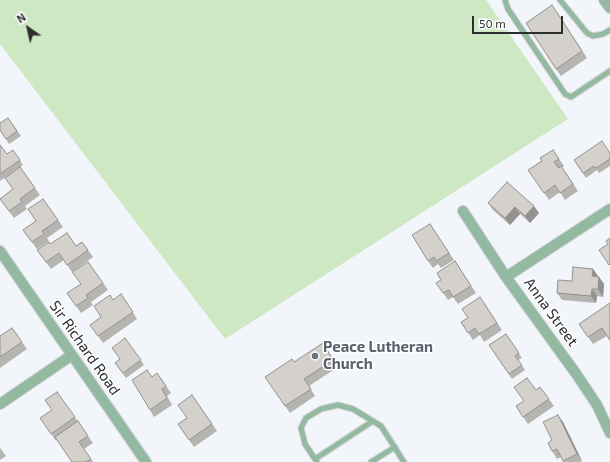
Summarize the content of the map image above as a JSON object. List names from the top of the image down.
{
  "streets": {
    "street": ["Anna Street", "Sir Richard Road"]
  },
  "places": ["Peace Lutheran Church"],
  "scale_bar": "50 m",
  "north": "top left"
}
